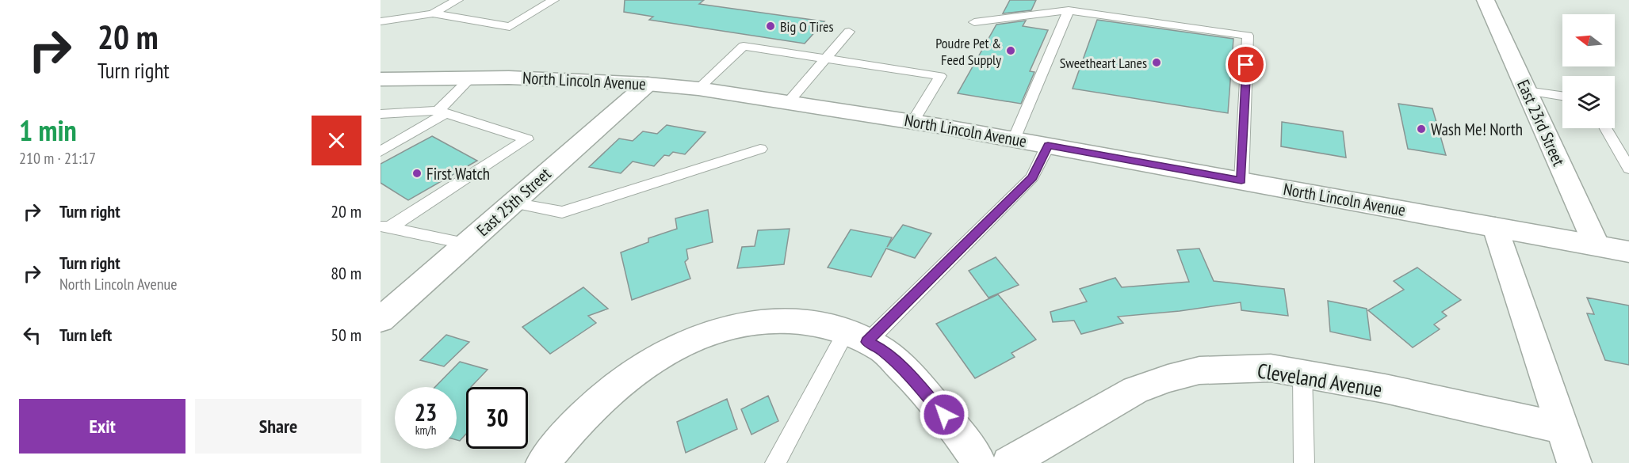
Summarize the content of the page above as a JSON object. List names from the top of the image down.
{
  "streets": {
    "main road": [
      "North Lincoln Avenue",
      "East 23rd Street",
      "East 25th Street",
      "Cleveland Avenue"
    ]
  },
  "crossings": [
    ["North Lincoln Avenue", "East 23rd Street"],
    ["North Lincoln Avenue", "East 25th Street"]
  ],
  "places": [
    "Big O Tires",
    "Poudre Pet & Feed Supply",
    "Sweetheart Lanes",
    "Wash Me! North",
    "First Watch"
  ],
  "north": "left",
  "page": {
    "turn": ["20 m", "Turn right"],
    "heading": ["1 min", "210 m · 21:17"],
    "list": [
      {
        "name": "Turn right",
        "value": "20 m"
      },
      {
        "name": "Turn right",
        "note": "North Lincoln Avenue",
        "value": "80 m"
      },
      {
        "name": "Turn left",
        "value": "50 m"
      }
    ],
    "speed": "23 km/h",
    "limit": "30",
    "buttons": ["Exit", "Share"]
  }
}
